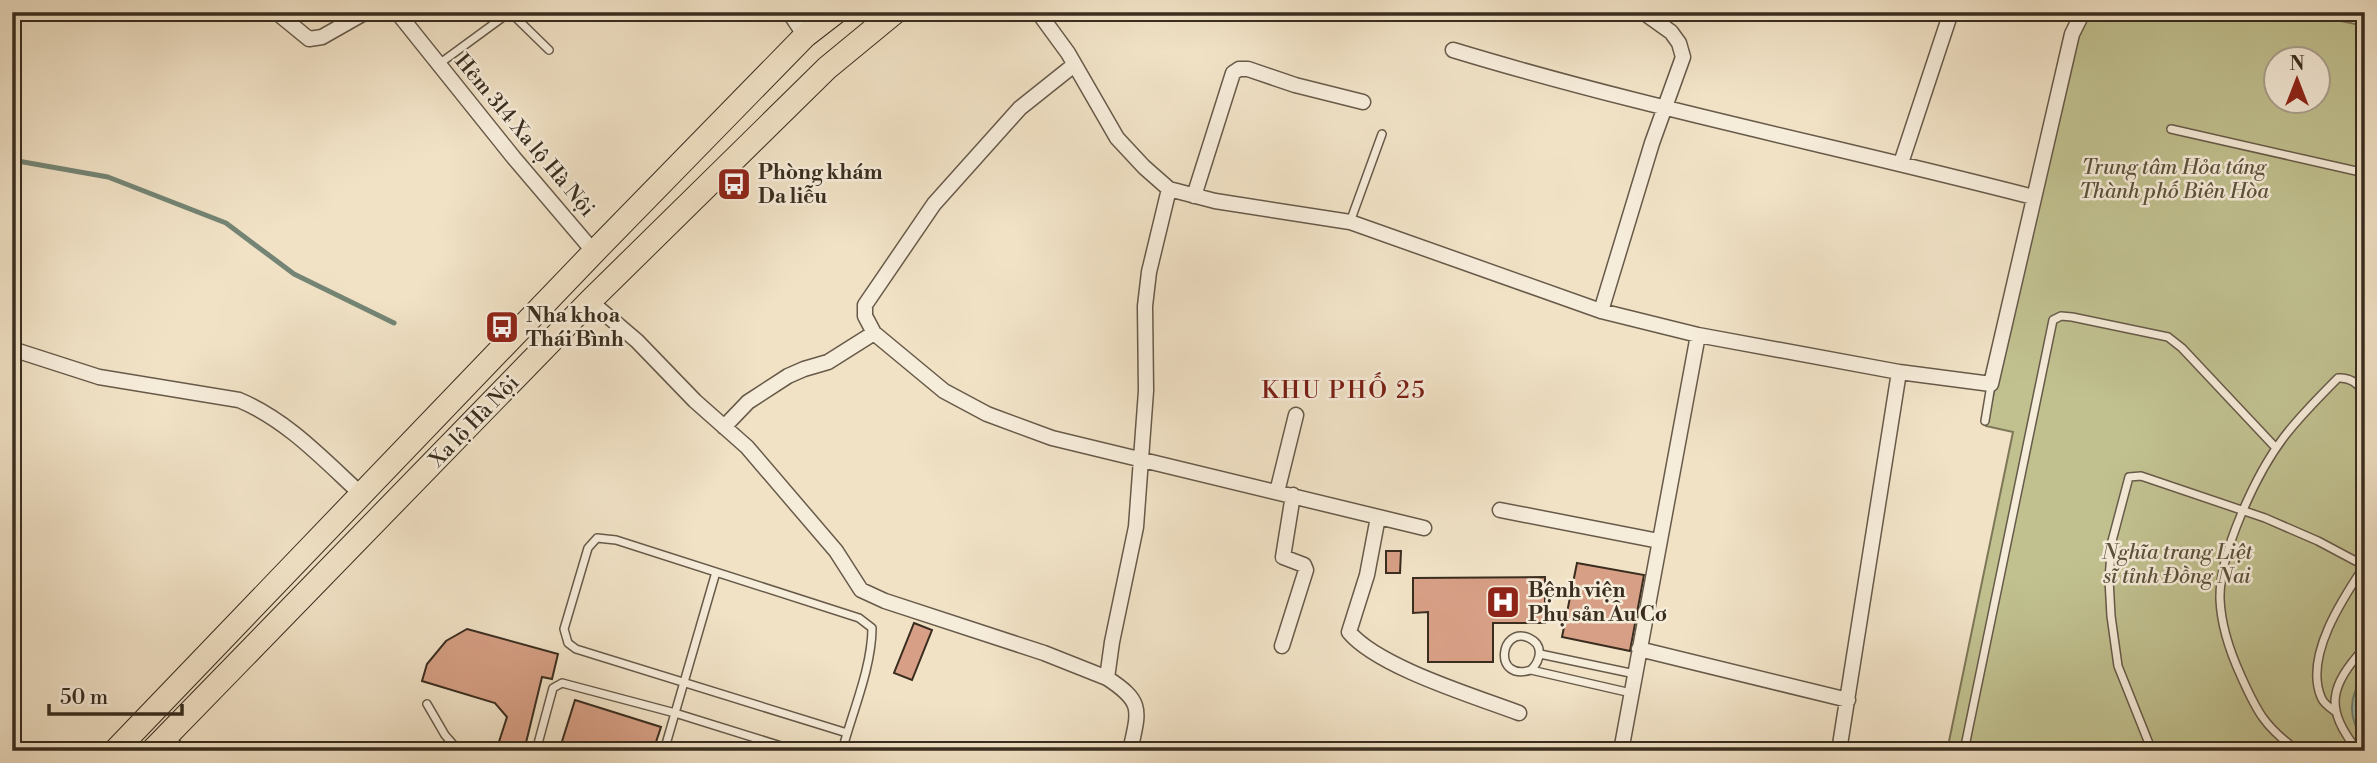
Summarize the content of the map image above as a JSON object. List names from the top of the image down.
{
  "streets": {
    "highway": ["Xa lộ Hà Nội"],
    "street": ["Hẻm 314 Xa lộ Hà Nội"]
  },
  "crossings": [
    ["Hẻm 314 Xa lộ Hà Nội", "Xa lộ Hà Nội"]
  ],
  "districts": ["KHU PHỐ 25"],
  "parks": ["Trung tâm Hỏa táng Thành phố Biên Hòa", "Nghĩa trang Liệt sĩ tỉnh Đồng Nai"],
  "places": {
    "bus stop": ["Phòng khám Da liễu", "Nha khoa Thái Bình"],
    "hospital": ["Bệnh viện Phụ sản Âu Cơ"]
  },
  "scale_bar": "50 m",
  "north": "top"
}
